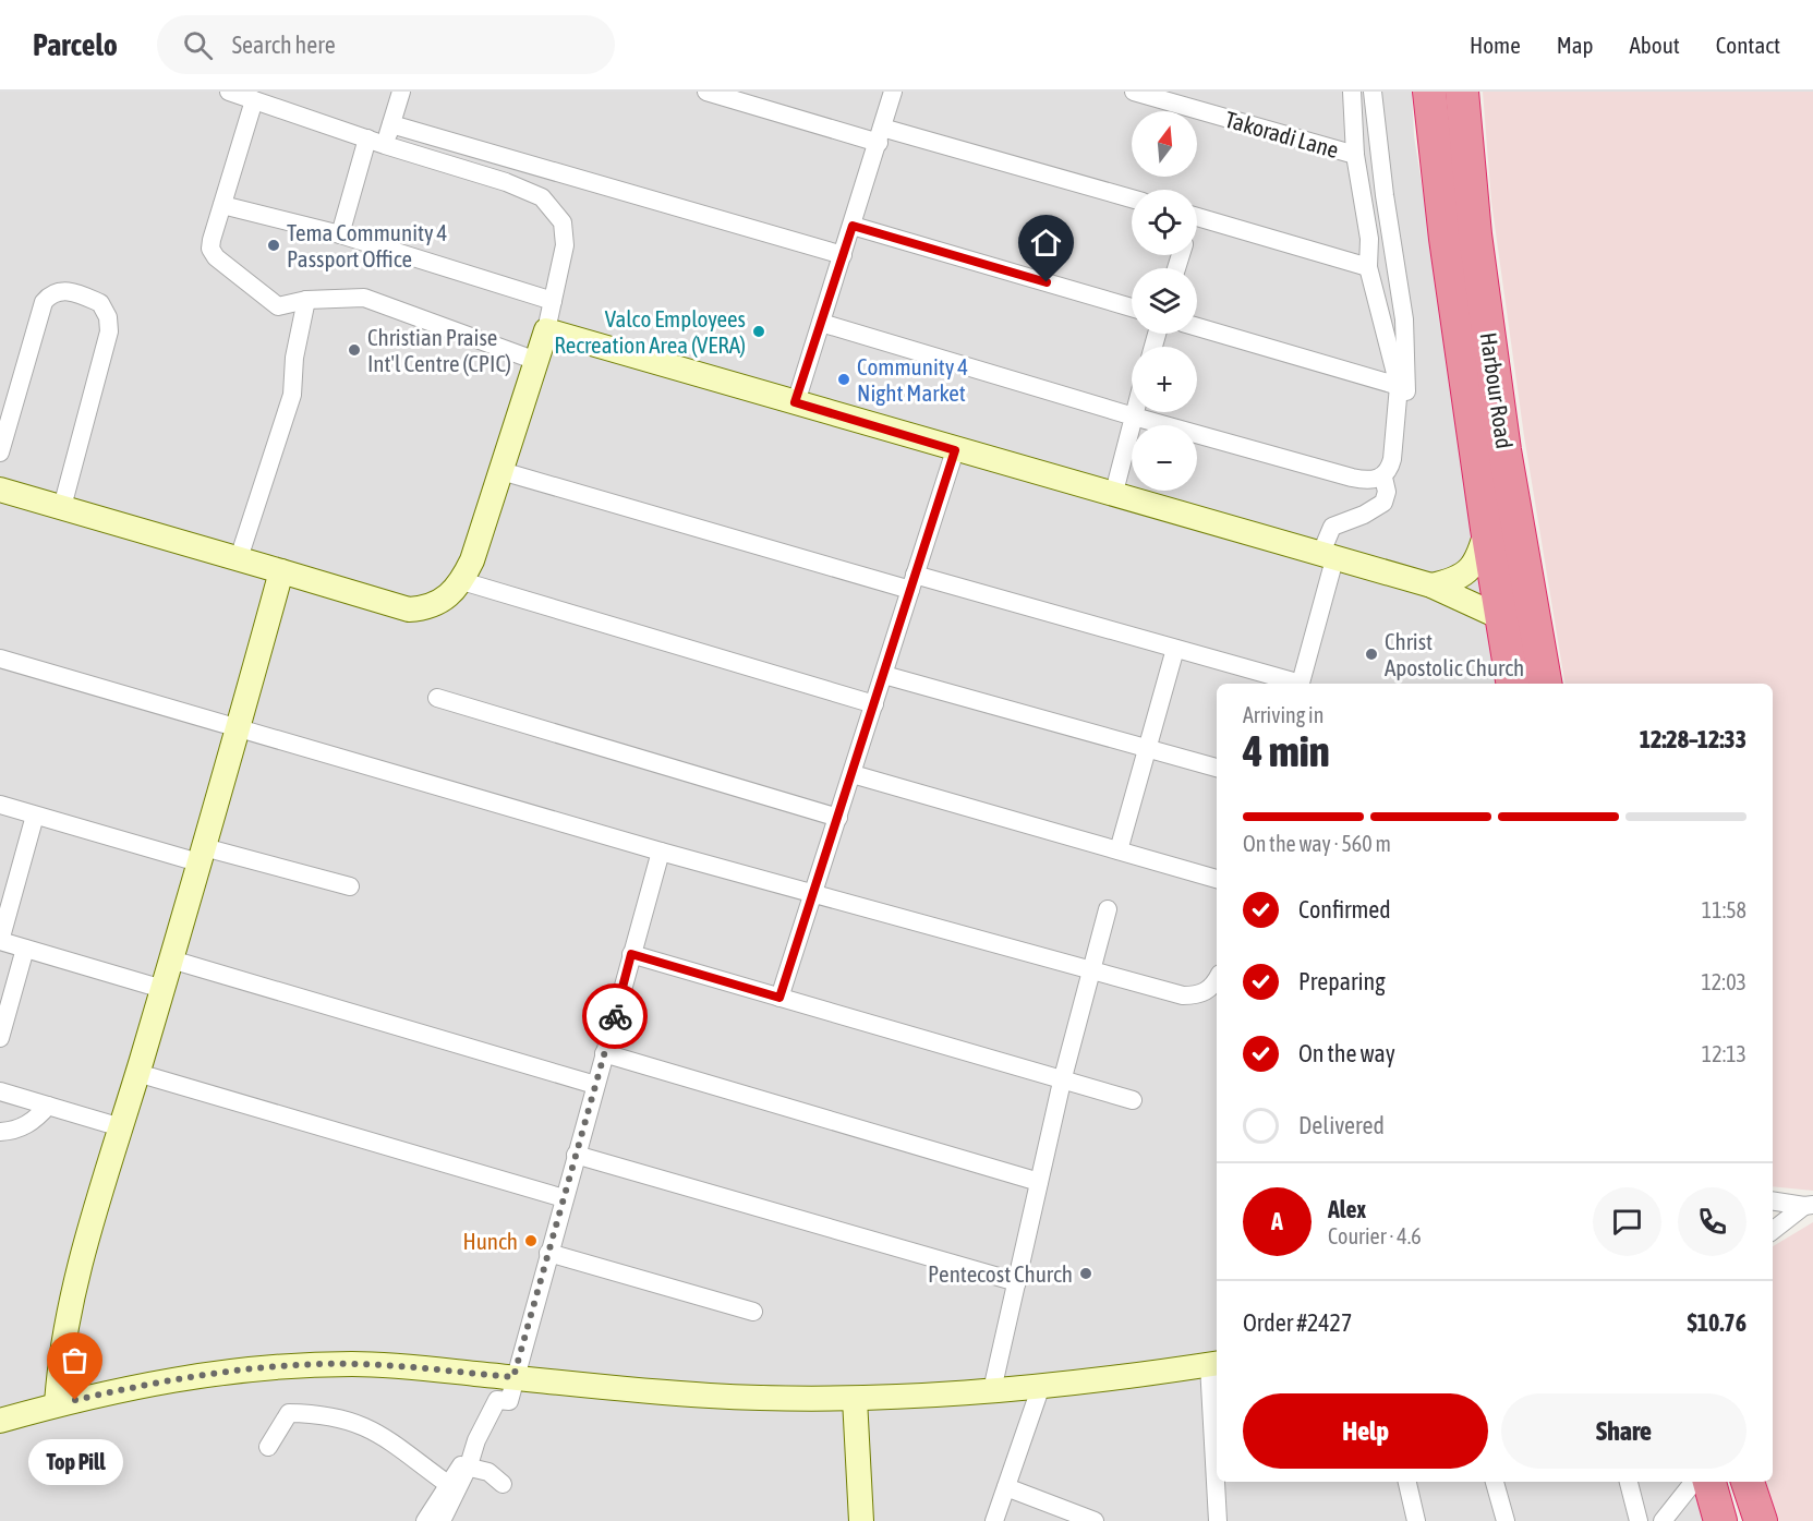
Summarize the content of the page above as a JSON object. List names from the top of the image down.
{
  "streets": {
    "highway": ["Harbour Road"],
    "street": ["Takoradi Lane"]
  },
  "places": [
    "Tema Community 4 Passport Office",
    "Valco Employees Recreation Area (VERA)",
    "Christian Praise Int'l Centre (CPIC)",
    "Community 4 Night Market",
    "Christ Apostolic Church",
    "Hunch",
    "Pentecost Church",
    "Top Pill"
  ],
  "north": "top",
  "page": {
    "header": "Parcelo",
    "search": "Search here",
    "nav": [
      "Home",
      "Map",
      "About",
      "Contact"
    ],
    "map_buttons": ["+", "−"],
    "heading": ["4 min", "Arriving in", "12:28–12:33"],
    "panel": [
      "Alex",
      "Courier · 4.6",
      "Order #2427",
      "$10.76"
    ],
    "bar": "On the way · 560 m",
    "list": [
      ["Confirmed", "11:58"],
      ["Preparing", "12:03"],
      ["On the way", "12:13"],
      "Delivered"
    ],
    "round": "A",
    "buttons": ["Help", "Share"],
    "bubble": "Top Pill"
  }
}
